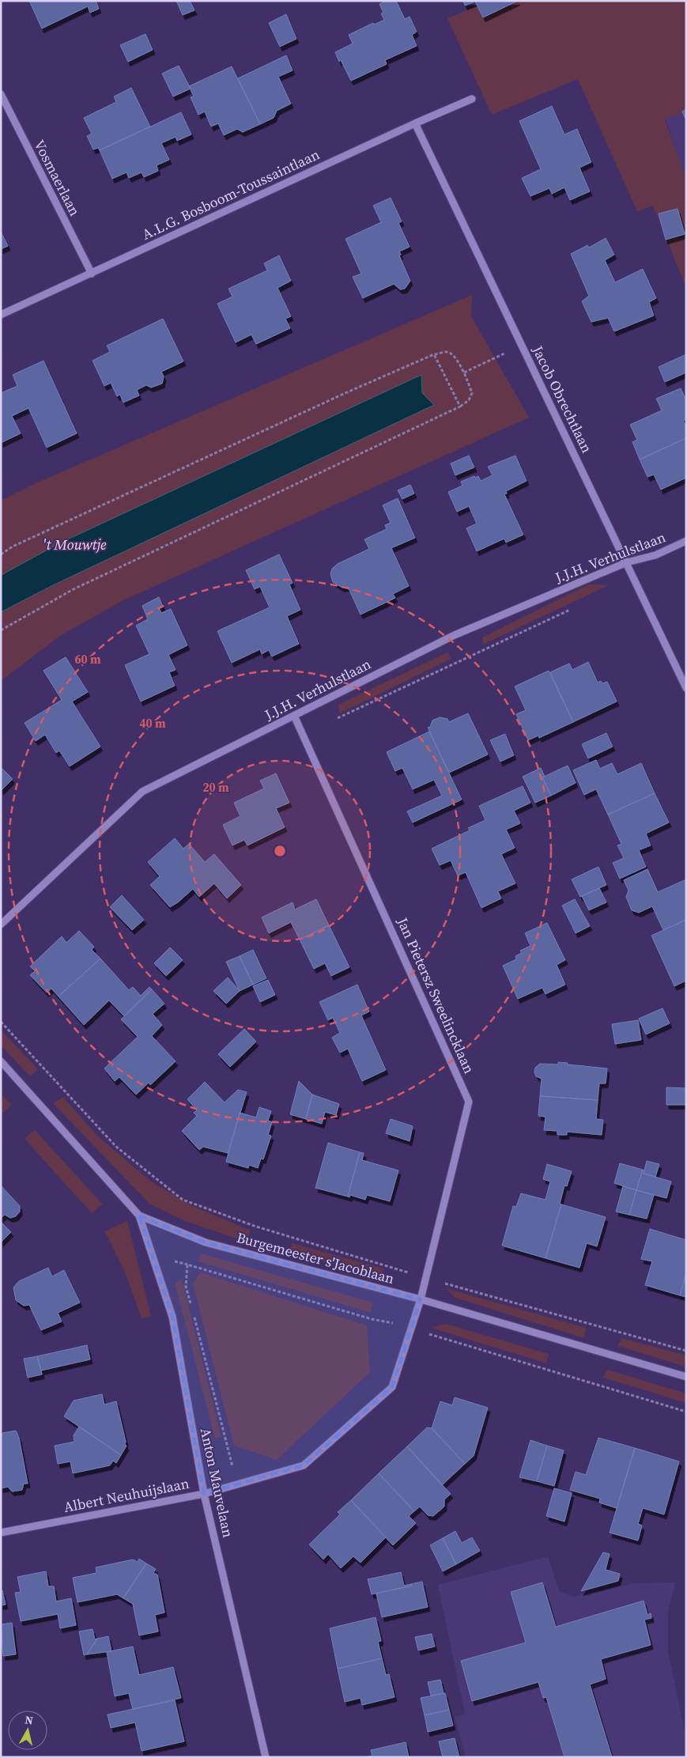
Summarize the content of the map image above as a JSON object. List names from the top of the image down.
{
  "streets": {
    "street": [
      "Vosmaerlaan",
      "A.L.G. Bosboom-Toussaintlaan",
      "Jacob Obrechtlaan",
      "J.J.H. Verhulstlaan",
      "Jan Pietersz Sweelincklaan",
      "Burgemeester s'Jacoblaan",
      "Anton Mauvelaan",
      "Albert Neuhuijslaan"
    ]
  },
  "crossings": [
    ["Vosmaerlaan", "A.L.G. Bosboom-Toussaintlaan"],
    ["A.L.G. Bosboom-Toussaintlaan", "Jacob Obrechtlaan"],
    ["Jacob Obrechtlaan", "J.J.H. Verhulstlaan"],
    ["J.J.H. Verhulstlaan", "Jan Pietersz Sweelincklaan"],
    ["Jan Pietersz Sweelincklaan", "Burgemeester s'Jacoblaan"],
    ["Jan Pietersz Sweelincklaan", "Albert Neuhuijslaan"],
    ["Burgemeester s'Jacoblaan", "Anton Mauvelaan"],
    ["Burgemeester s'Jacoblaan", "Albert Neuhuijslaan"],
    ["Anton Mauvelaan", "Albert Neuhuijslaan"]
  ],
  "parks": ["'t Mouwtje"],
  "north": "top",
  "rings": ["60 m", "40 m", "20 m"]
}
